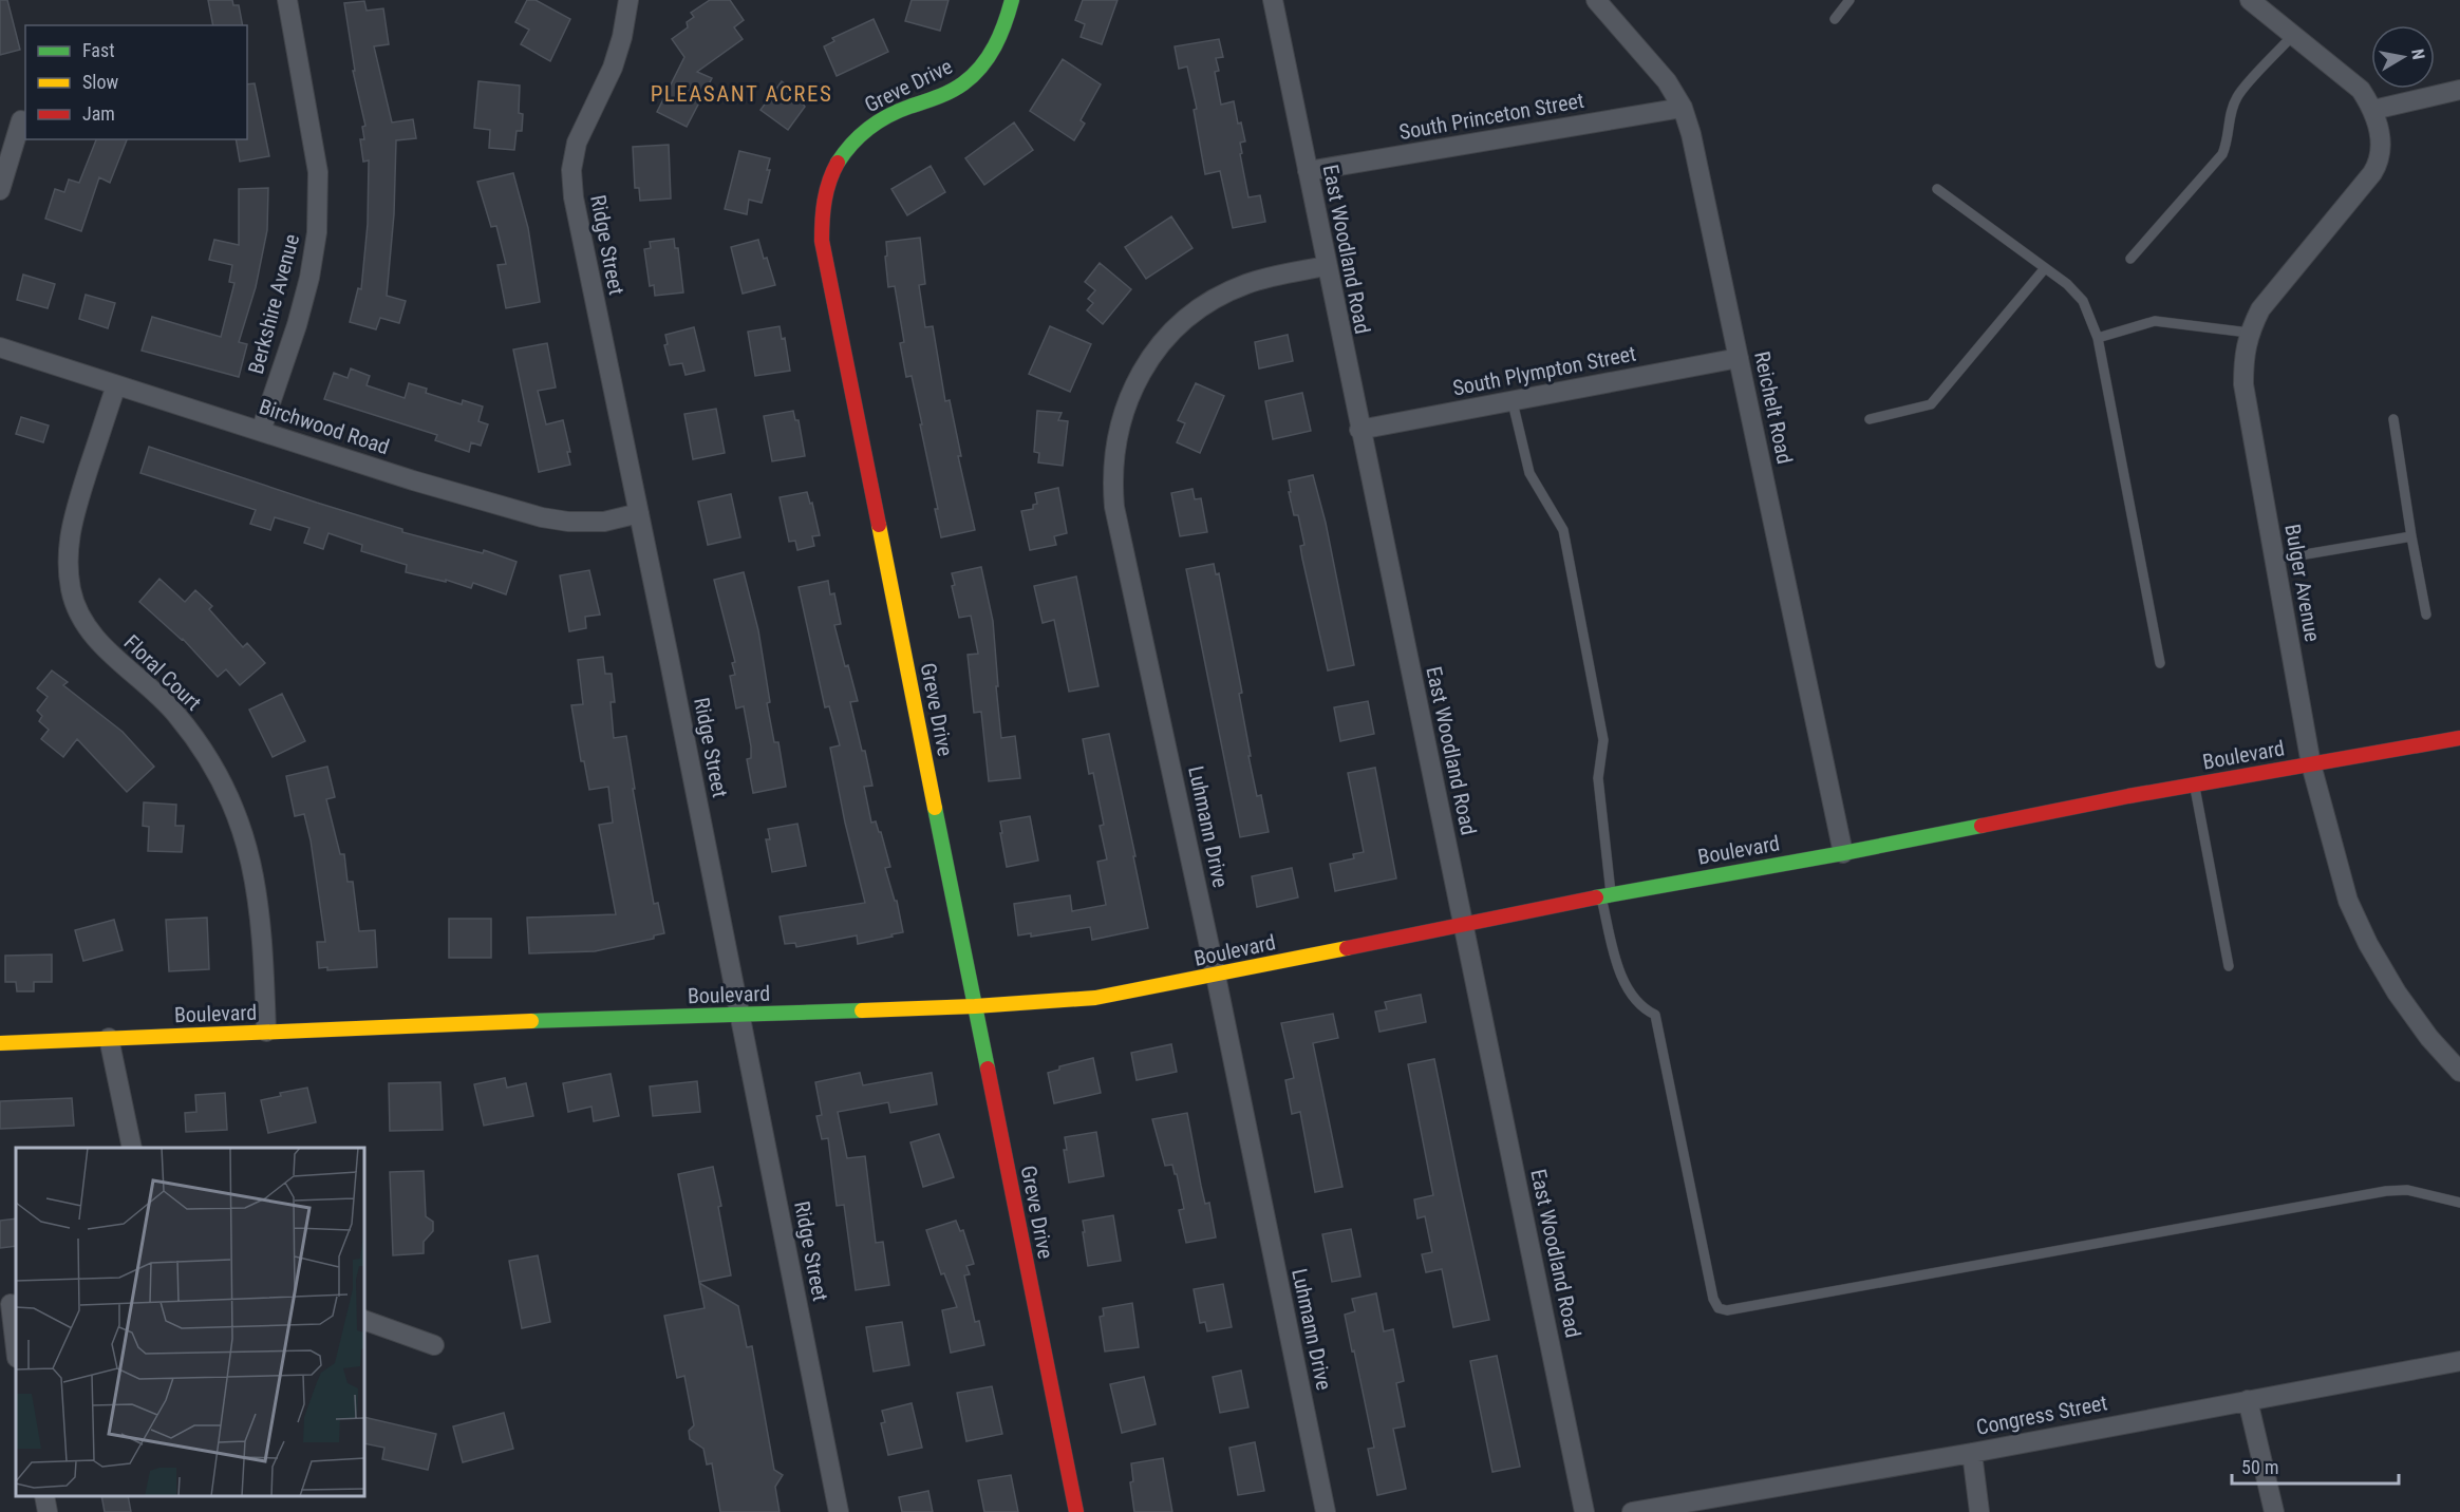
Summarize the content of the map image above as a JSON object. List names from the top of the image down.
{
  "streets": {
    "street": [
      "Greve Drive",
      "South Princeton Street",
      "Ridge Street",
      "East Woodland Road",
      "Berkshire Avenue",
      "South Plympton Street",
      "Reichelt Road",
      "Birchwood Road",
      "Bulger Avenue",
      "Floral Court",
      "Boulevard",
      "Luhmann Drive",
      "Congress Street"
    ]
  },
  "crossings": [
    ["Greve Drive", "Boulevard"],
    ["South Princeton Street", "East Woodland Road"],
    ["South Princeton Street", "Reichelt Road"],
    ["Ridge Street", "Birchwood Road"],
    ["Ridge Street", "Boulevard"],
    ["East Woodland Road", "South Plympton Street"],
    ["East Woodland Road", "Boulevard"],
    ["East Woodland Road", "Luhmann Drive"],
    ["Berkshire Avenue", "Birchwood Road"],
    ["South Plympton Street", "Reichelt Road"],
    ["Reichelt Road", "Boulevard"],
    ["Birchwood Road", "Floral Court"],
    ["Bulger Avenue", "Boulevard"],
    ["Floral Court", "Boulevard"],
    ["Boulevard", "Luhmann Drive"]
  ],
  "districts": ["PLEASANT ACRES"],
  "legend": ["Fast", "Slow", "Jam"],
  "scale_bar": "50 m",
  "north": "right"
}
